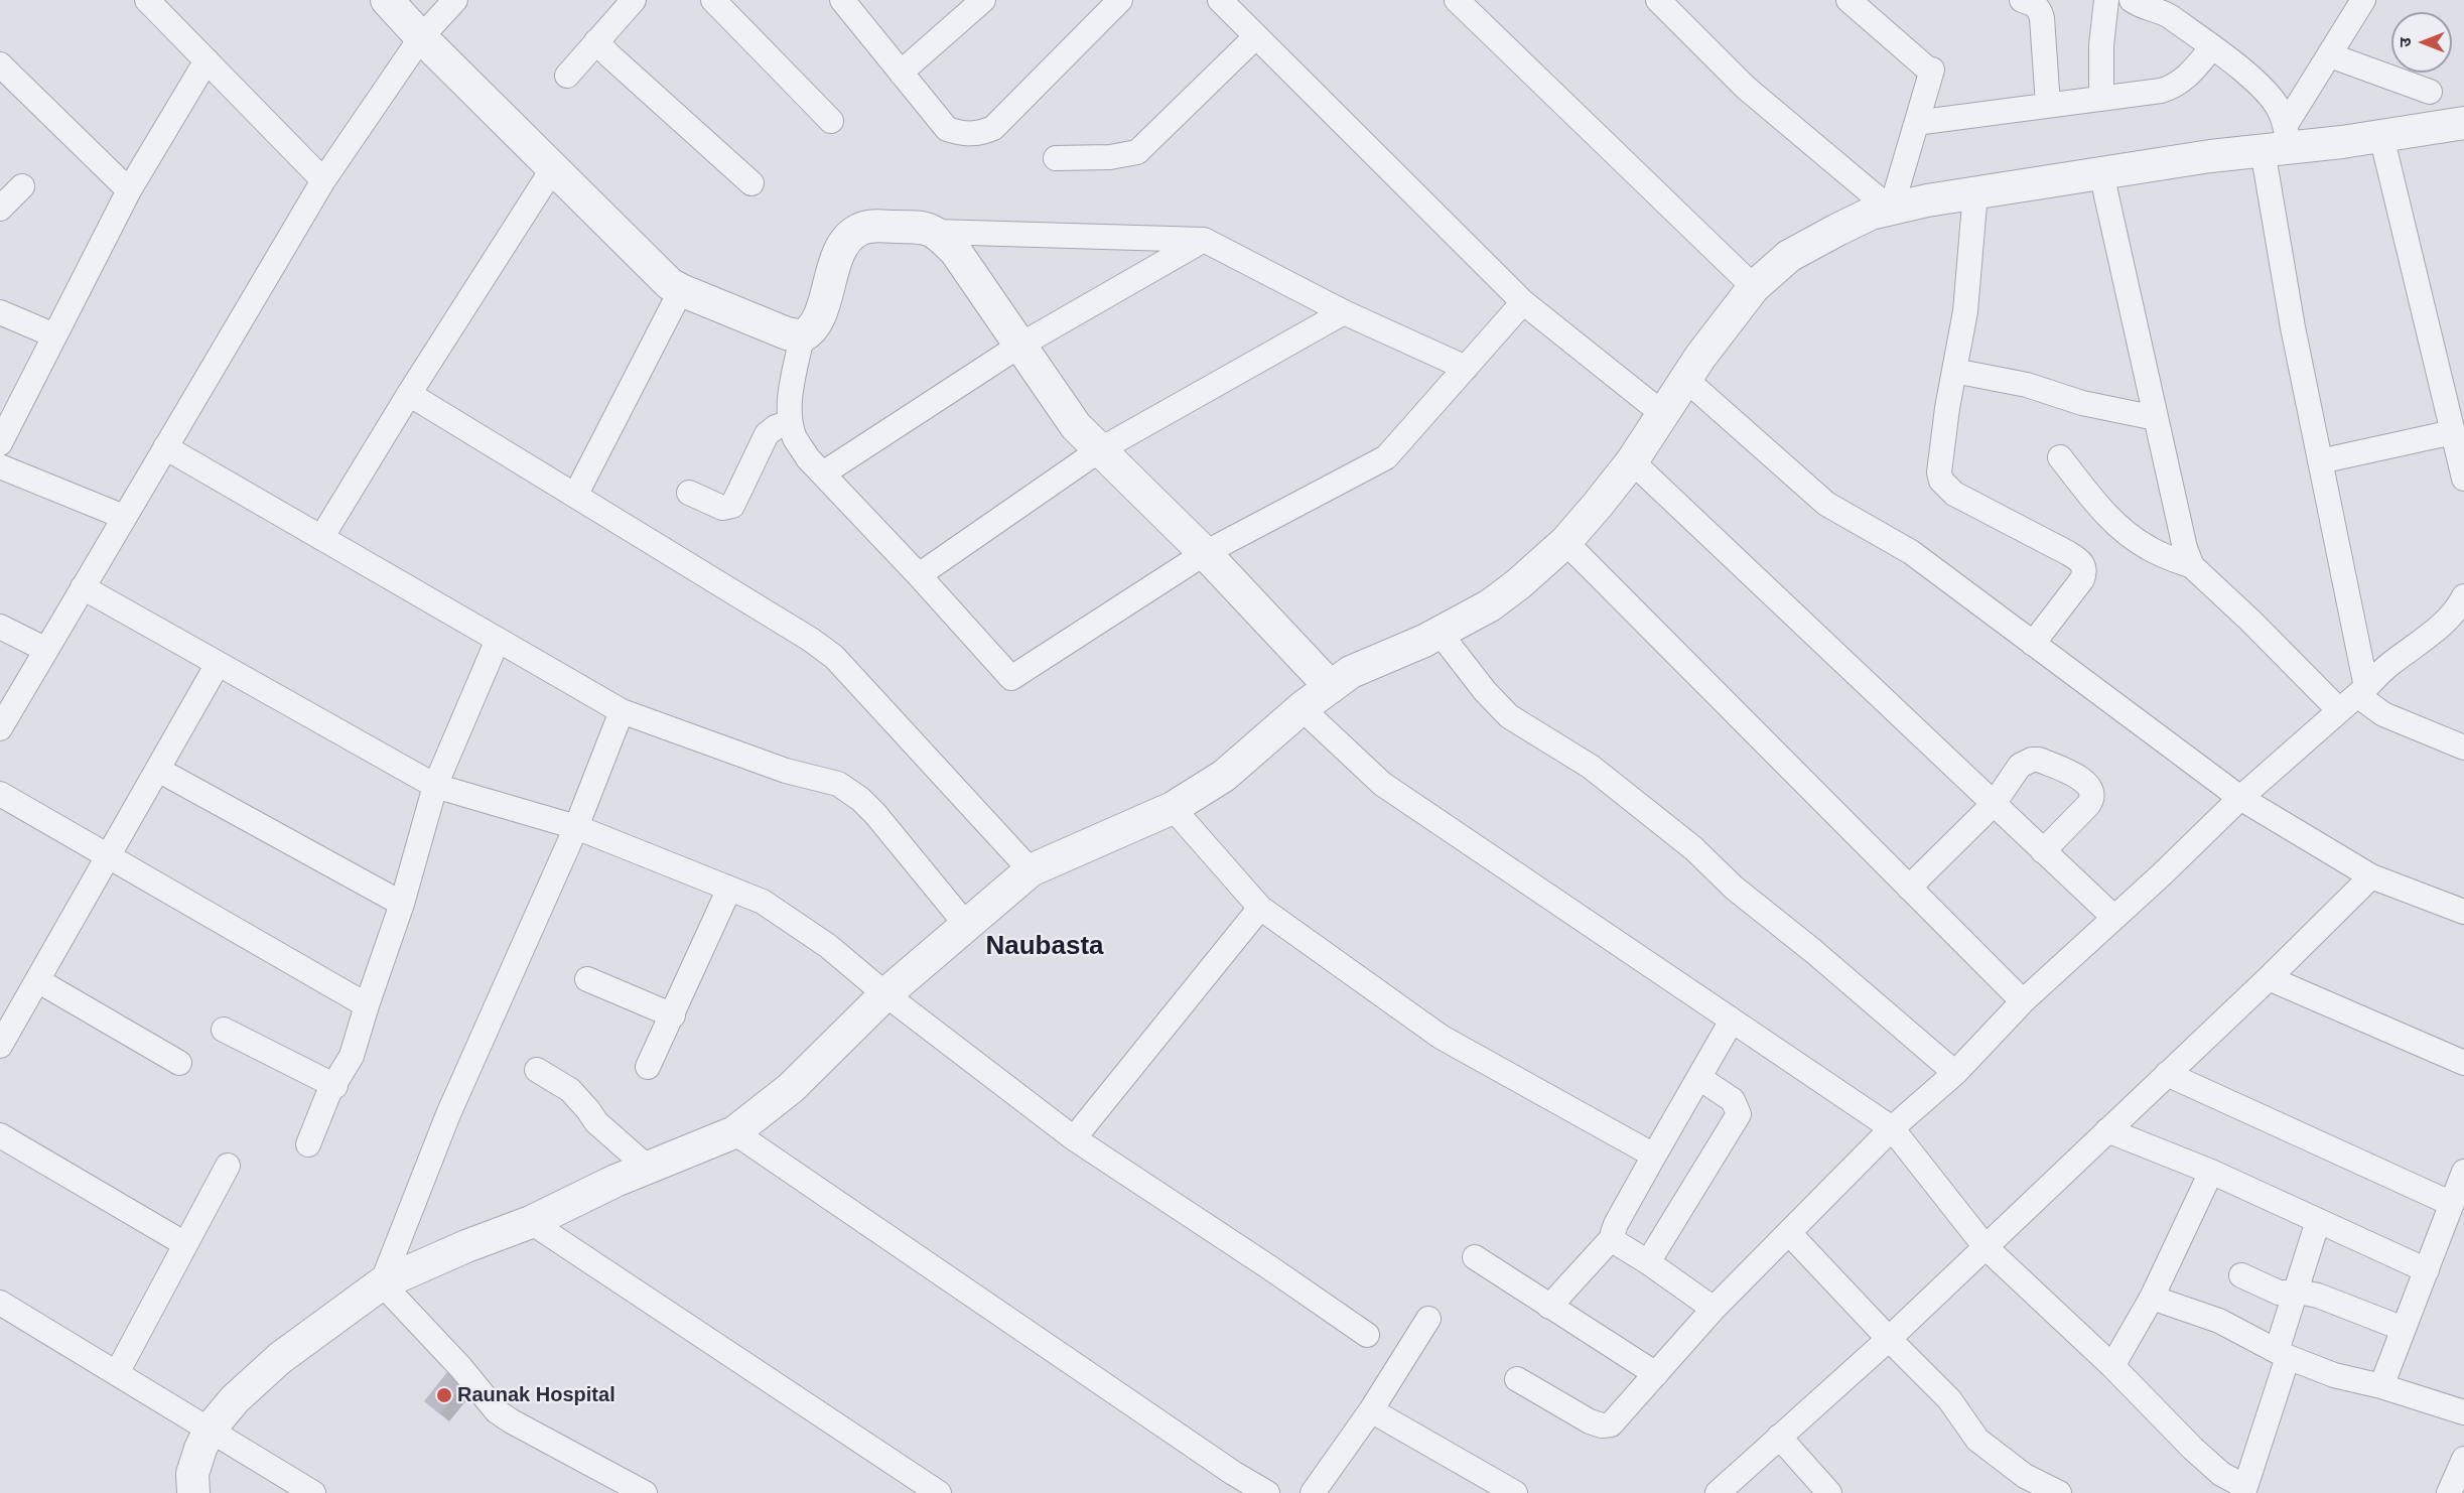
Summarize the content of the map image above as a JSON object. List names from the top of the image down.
{
  "districts": ["Naubasta"],
  "places": ["Raunak Hospital"],
  "north": "left"
}
